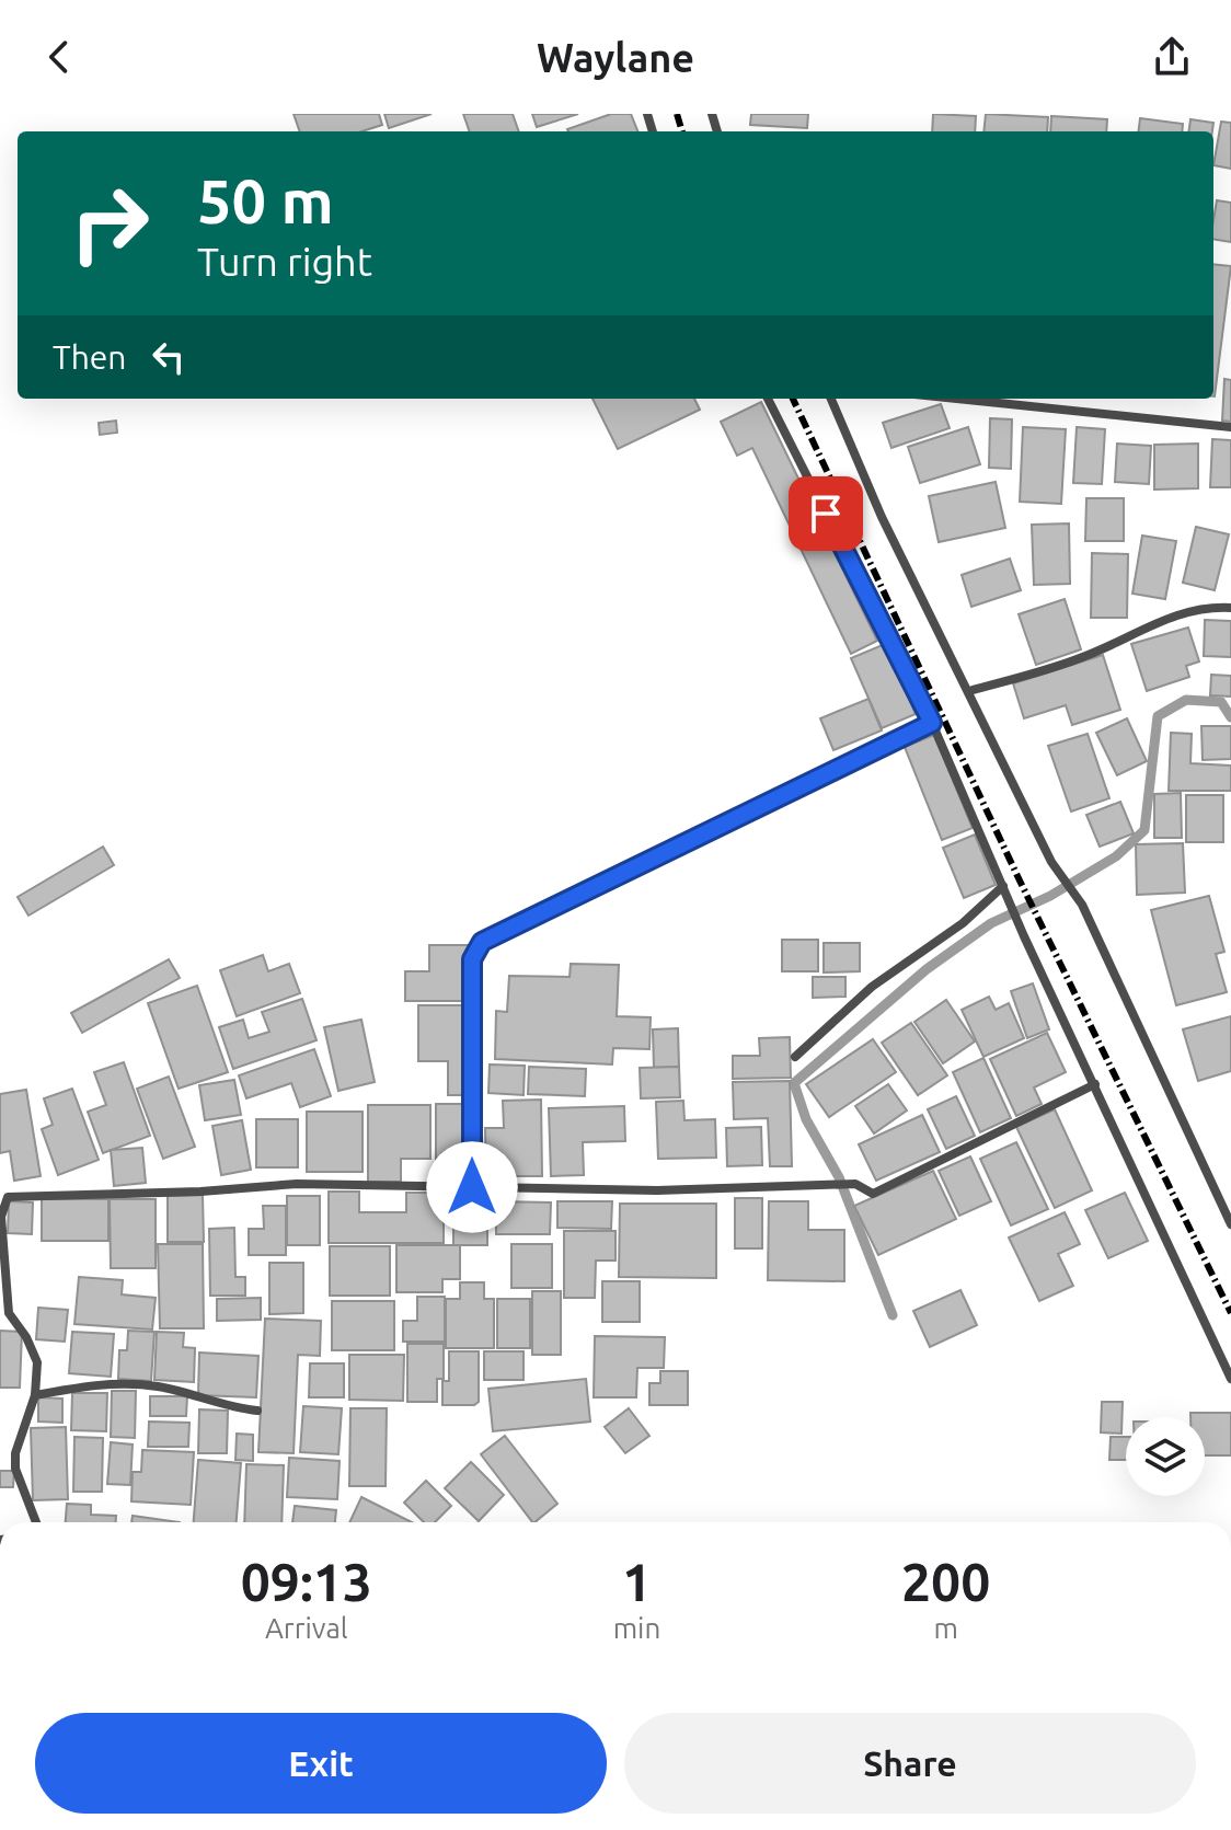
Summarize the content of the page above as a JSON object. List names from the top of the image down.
{
  "page": {
    "header": "Waylane",
    "turn": ["50 m", "Turn right"],
    "then": "Then",
    "eta": [
      "09:13",
      "Arrival",
      "1",
      "min",
      "200",
      "m"
    ],
    "buttons": ["Exit", "Share"]
  }
}
